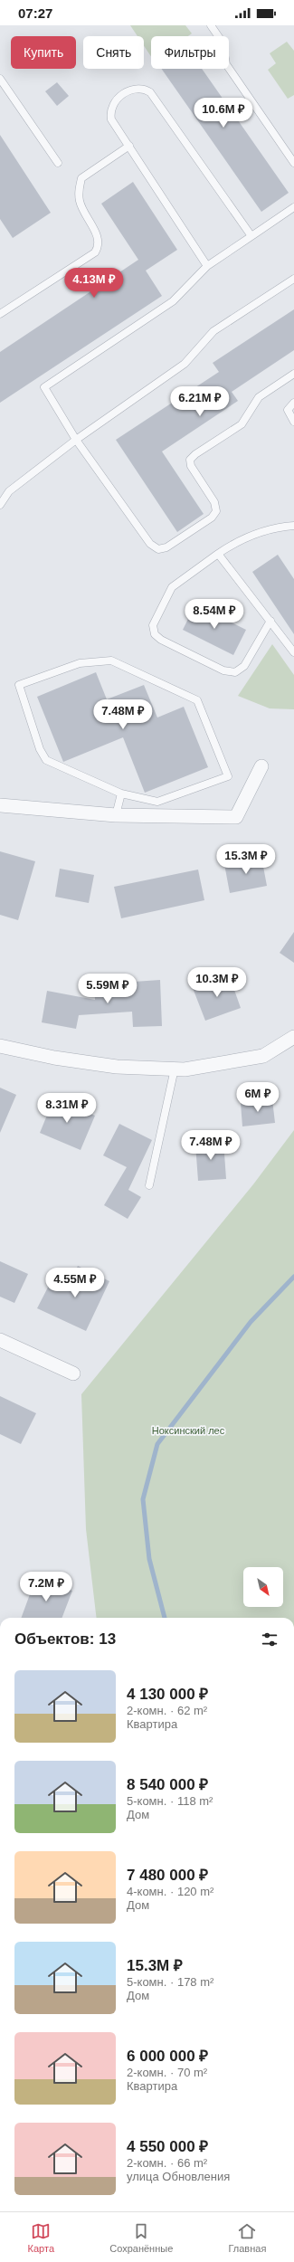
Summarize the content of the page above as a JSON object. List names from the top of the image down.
{
  "parks": ["Ноксинский лес"],
  "north": "bottom right",
  "page": {
    "status": "07:27",
    "chip": ["Купить", "Снять", "Фильтры"],
    "price": [
      "10.6M ₽",
      "4.13M ₽",
      "6.21M ₽",
      "8.54M ₽",
      "7.48M ₽",
      "15.3M ₽",
      "10.3M ₽",
      "5.59M ₽",
      "6M ₽",
      "8.31M ₽",
      "7.48M ₽",
      "4.55M ₽",
      "7.2M ₽"
    ],
    "heading": "Объектов: 13",
    "list": [
      {
        "name": "4 130 000 ₽",
        "note": "2-комн. · 62 m² · Квартира"
      },
      {
        "name": "8 540 000 ₽",
        "note": "5-комн. · 118 m² · Дом"
      },
      {
        "name": "7 480 000 ₽",
        "note": "4-комн. · 120 m² · Дом"
      },
      {
        "name": "15.3M ₽",
        "note": "5-комн. · 178 m² · Дом"
      },
      {
        "name": "6 000 000 ₽",
        "note": "2-комн. · 70 m² · Квартира"
      },
      {
        "name": "4 550 000 ₽",
        "note": "2-комн. · 66 m² · улица Обновления"
      }
    ],
    "tabs": ["Карта", "Сохранённые", "Главная"]
  }
}
